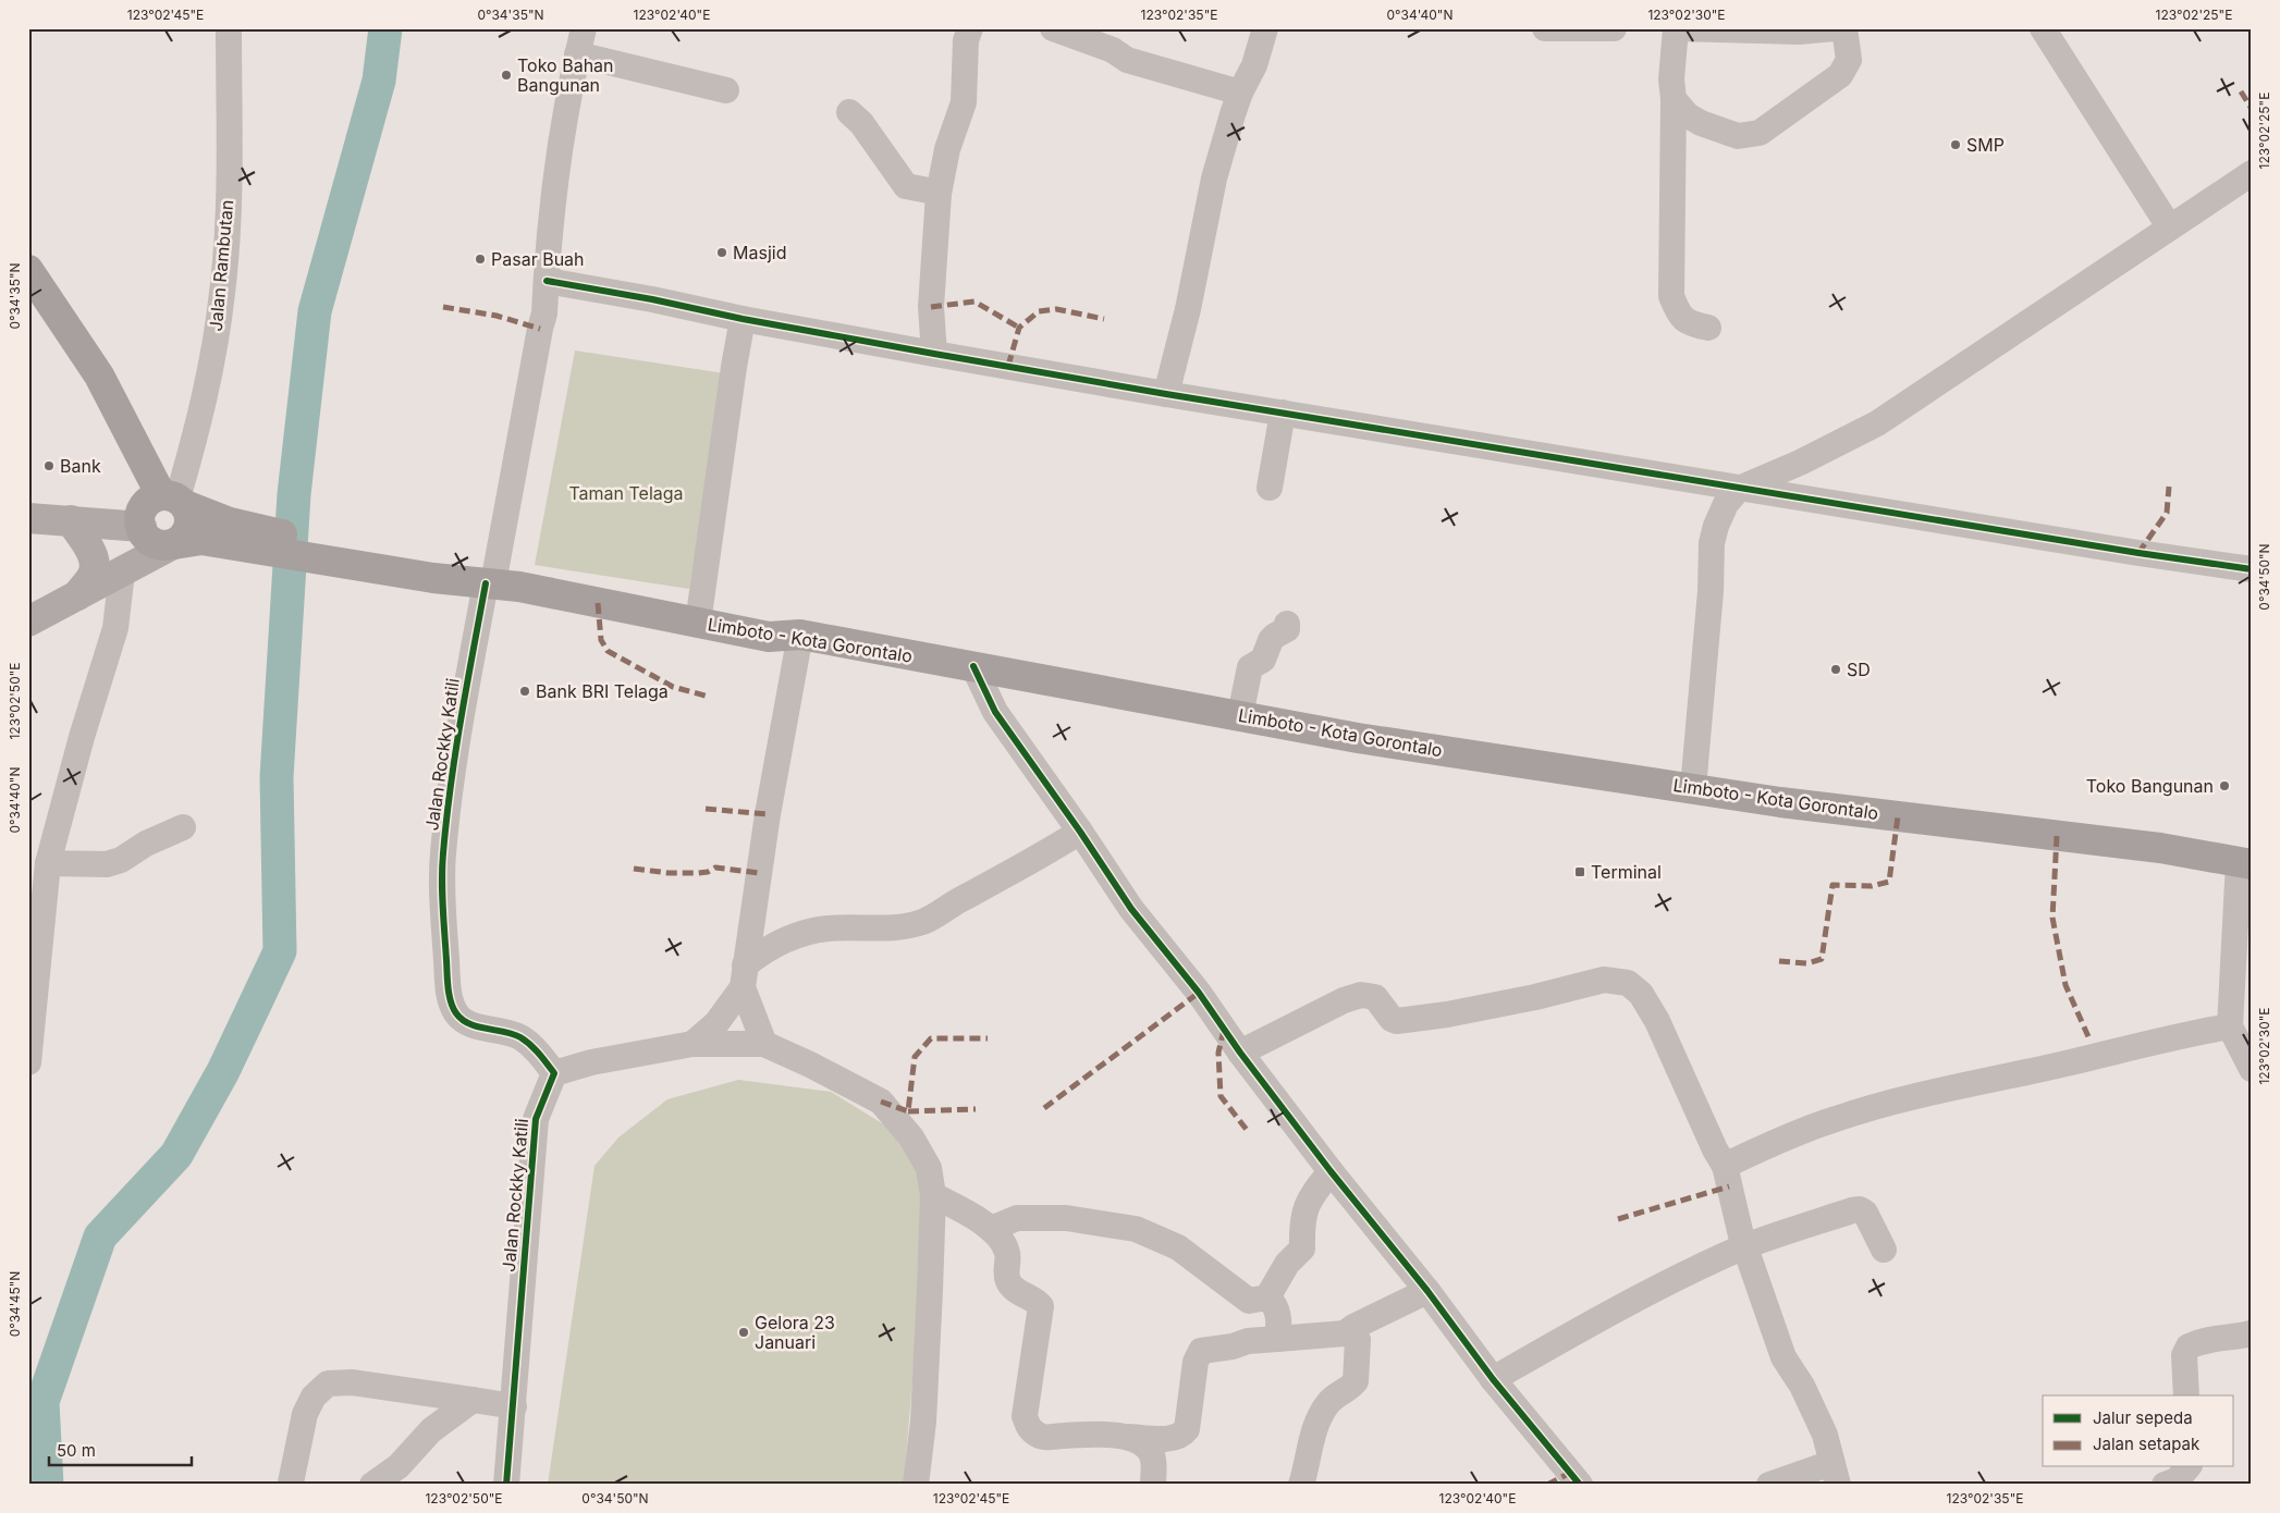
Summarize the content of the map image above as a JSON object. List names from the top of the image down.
{
  "streets": {
    "highway": ["Limboto - Kota Gorontalo"],
    "street": ["Jalan Rambutan", "Jalan Rockky Katili"]
  },
  "crossings": [
    ["Limboto - Kota Gorontalo", "Jalan Rockky Katili"]
  ],
  "parks": ["Taman Telaga"],
  "places": {
    "other": [
      "Toko Bahan Bangunan",
      "SMP",
      "Masjid",
      "Pasar Buah",
      "Bank",
      "SD",
      "Bank BRI Telaga",
      "Toko Bangunan",
      "Gelora 23 Januari"
    ],
    "transit": ["Terminal"]
  },
  "legend": ["Jalur sepeda", "Jalan setapak"],
  "scale_bar": "50 m",
  "coordinates": [
    "123°02'45\"E",
    "0°34'35\"N",
    "123°02'40\"E",
    "123°02'35\"E",
    "0°34'40\"N",
    "123°02'30\"E",
    "123°02'25\"E",
    "0°34'50\"N",
    "123°02'50\"E",
    "0°34'45\"N"
  ]
}
